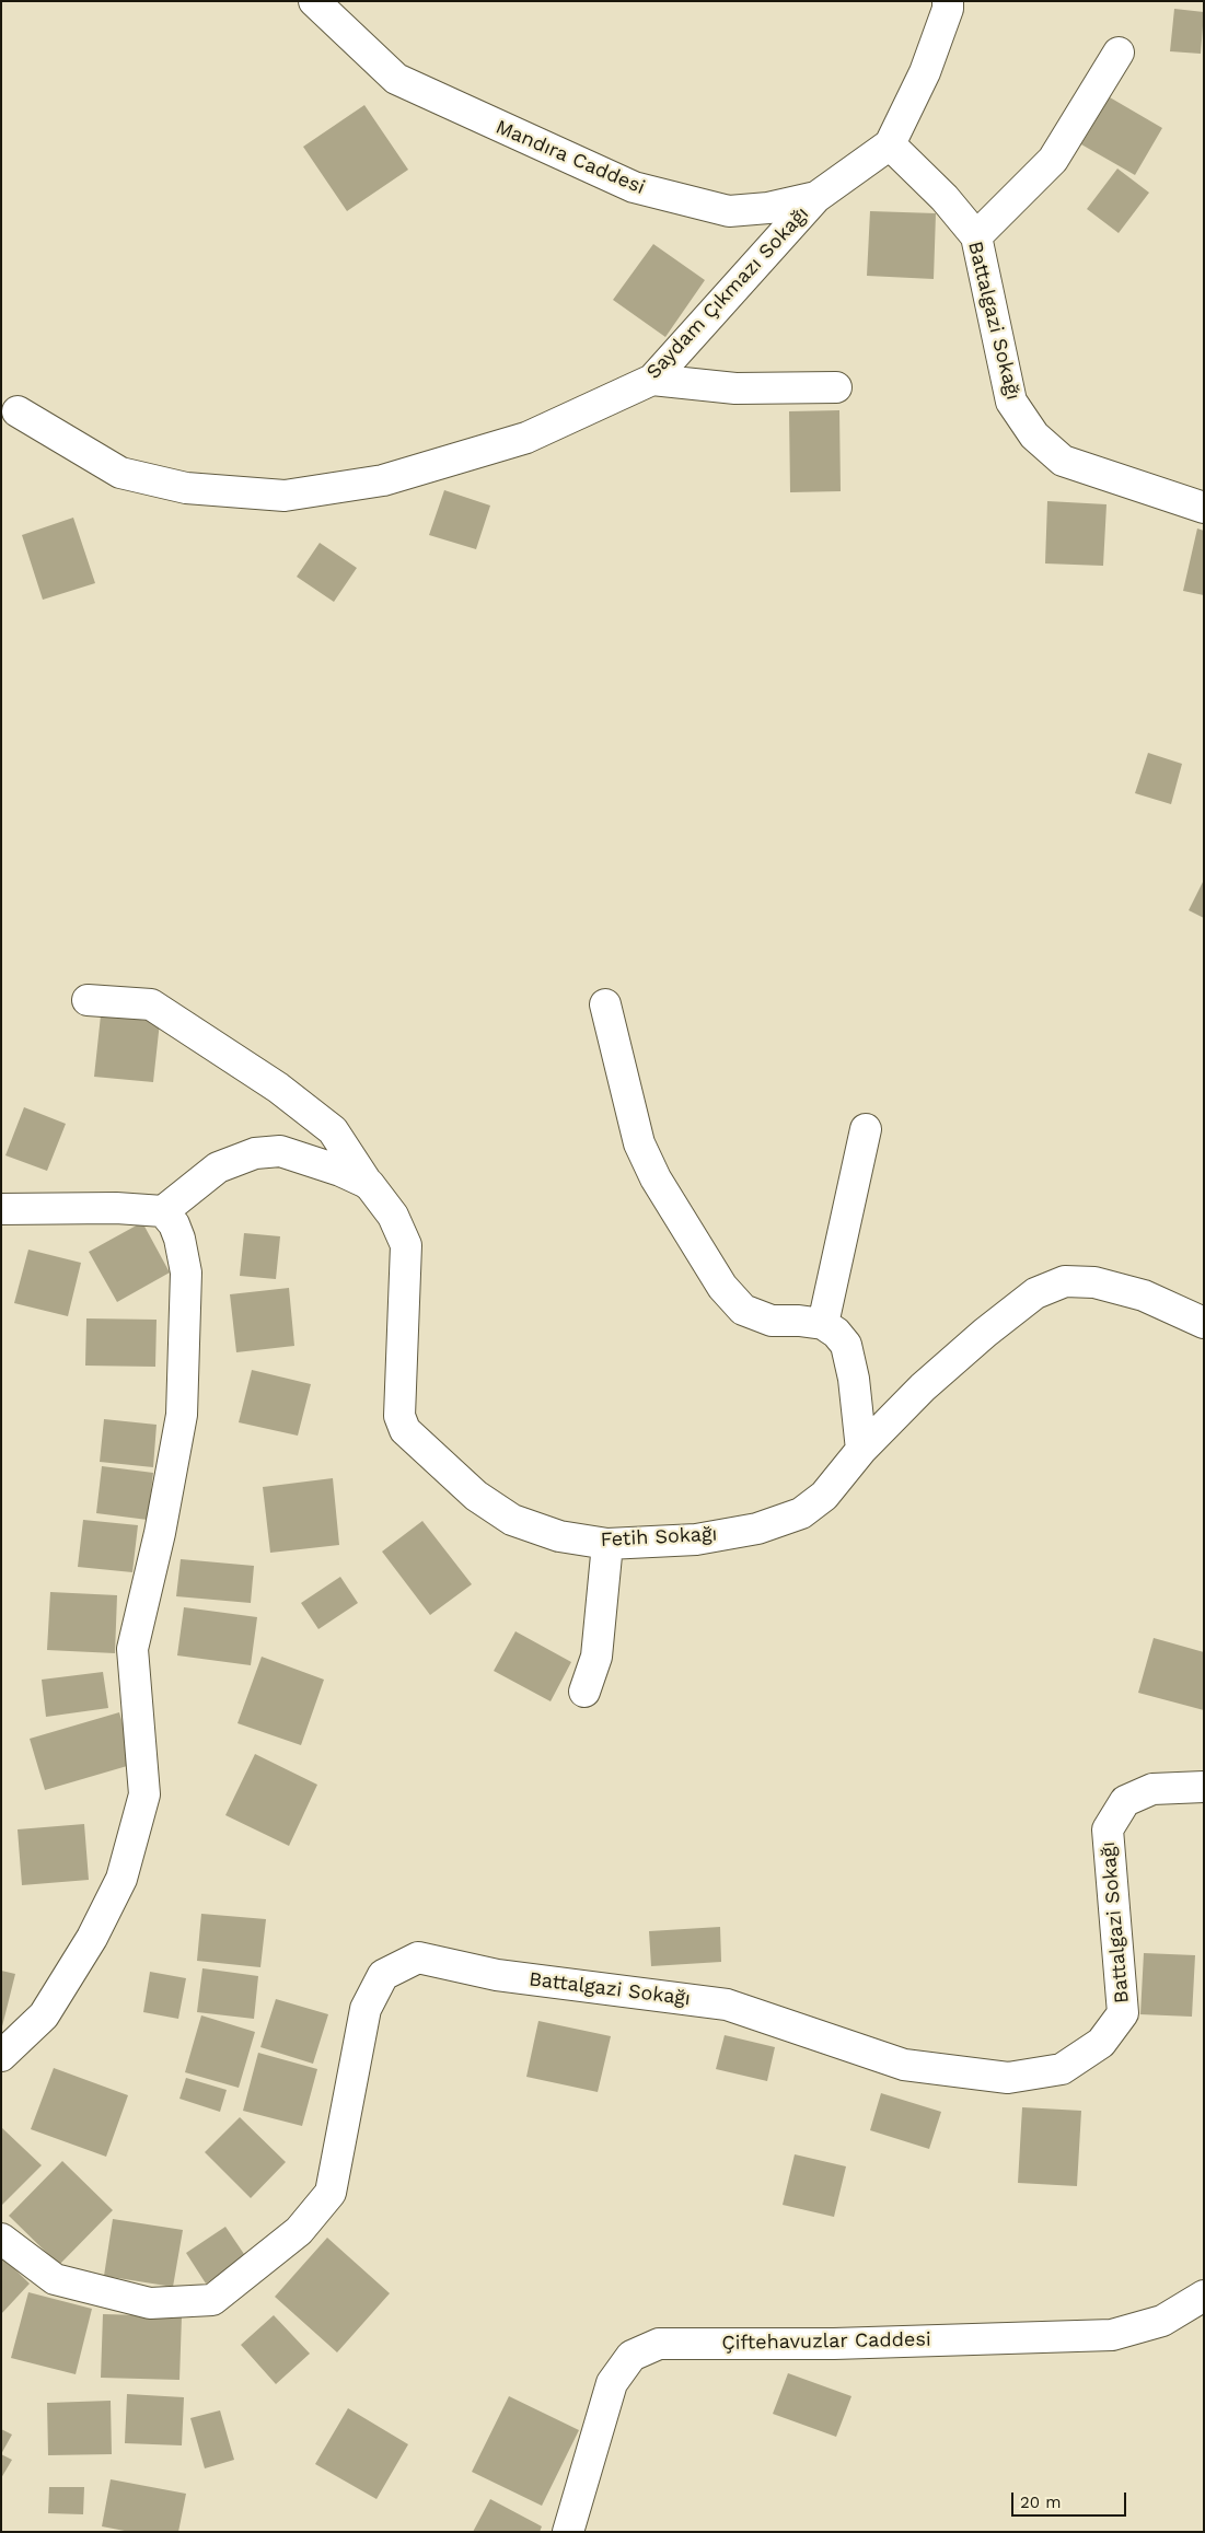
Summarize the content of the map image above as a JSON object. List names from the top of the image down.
{
  "streets": {
    "street": [
      "Mandıra Caddesi",
      "Saydam Çıkmazı Sokağı",
      "Battalgazi Sokağı",
      "Fetih Sokağı",
      "Çiftehavuzlar Caddesi"
    ]
  },
  "crossings": [
    ["Mandıra Caddesi", "Saydam Çıkmazı Sokağı"],
    ["Mandıra Caddesi", "Battalgazi Sokağı"]
  ],
  "scale_bar": "20 m"
}
